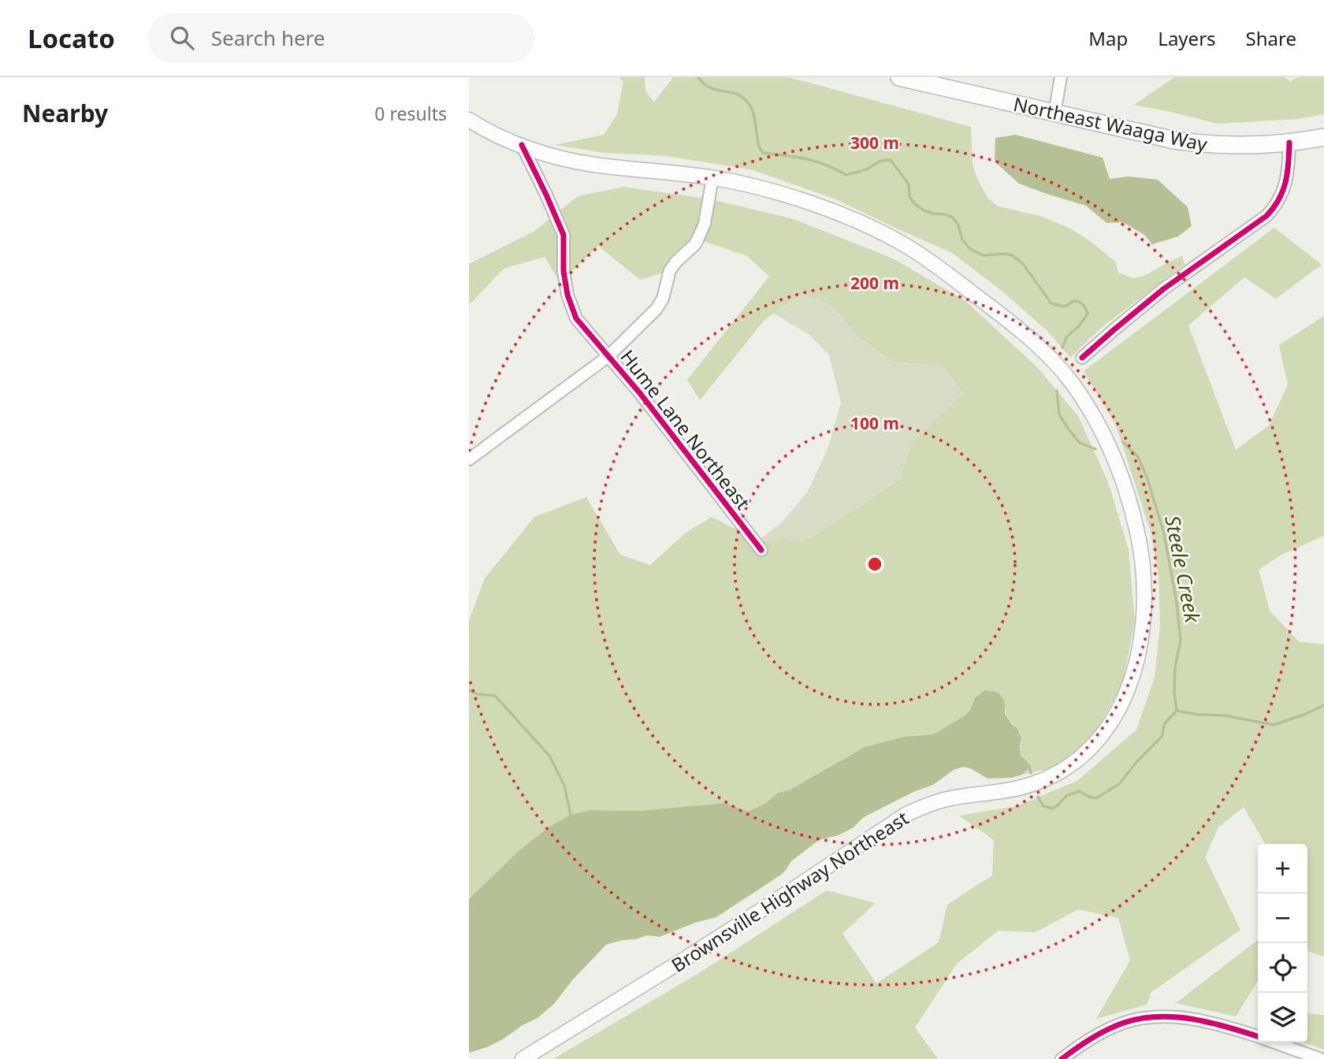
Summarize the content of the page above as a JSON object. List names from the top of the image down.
{
  "streets": {
    "highway": ["Northeast Waaga Way"],
    "main road": ["Brownsville Highway Northeast"],
    "street": ["Hume Lane Northeast"]
  },
  "crossings": [
    ["Hume Lane Northeast", "Brownsville Highway Northeast"]
  ],
  "water": ["Steele Creek"],
  "page": {
    "header": "Locato",
    "search": "Search here",
    "nav": ["Map", "Layers", "Share"],
    "heading": ["Nearby", "0 results"],
    "map_buttons": ["+", "−"]
  },
  "rings": ["300 m", "200 m", "100 m"]
}
